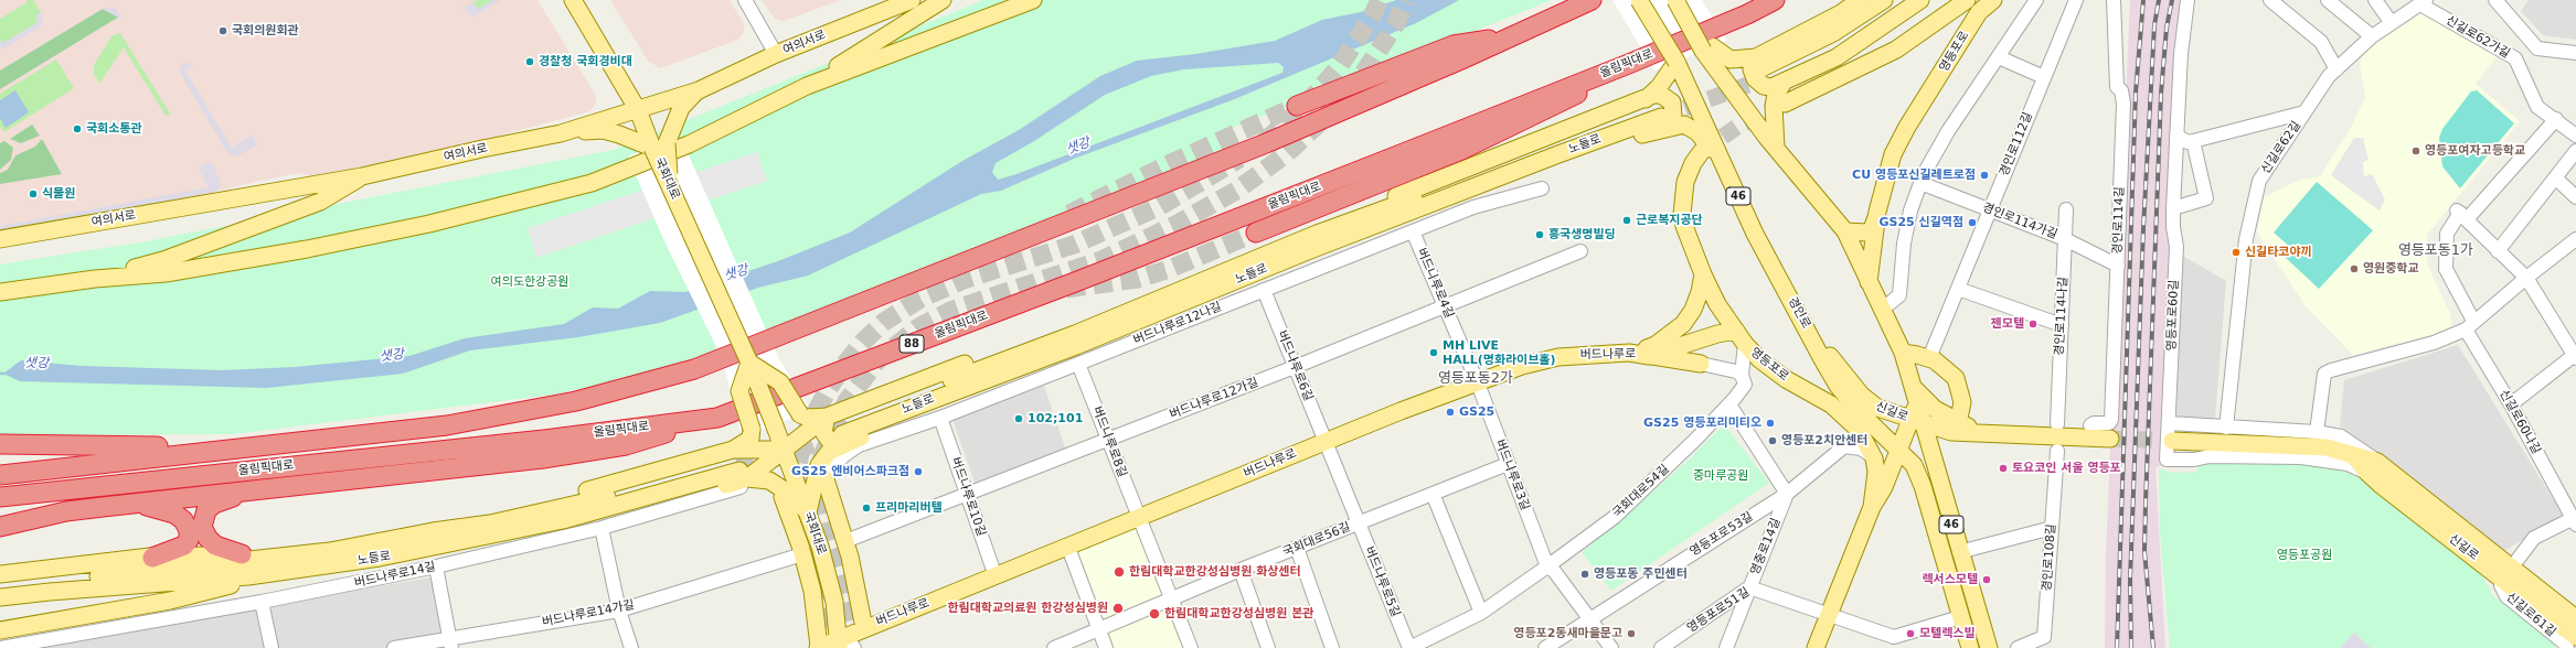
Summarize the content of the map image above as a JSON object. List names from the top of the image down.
{
  "streets": {
    "highway": ["올림픽대로", "88"],
    "main road": [
      "여의서로",
      "영등포로",
      "노들로",
      "국회대로",
      "46",
      "경인로",
      "버드나루로",
      "신길로"
    ],
    "street": [
      "신길로62가길",
      "경인로112길",
      "신길로62길",
      "경인로114길",
      "경인로114가길",
      "버드나루로4길",
      "영등포로60길",
      "경인로114나길",
      "버드나루로12나길",
      "버드나루로6길",
      "버드나루로12가길",
      "신길로60나길",
      "버드나루로8길",
      "버드나루로3길",
      "국회대로54길",
      "버드나루로10길",
      "영등포로53길",
      "국회대로56길",
      "영중로14길",
      "경인로108길",
      "버드나루로14길",
      "버드나루로5길",
      "영등포로51길",
      "버드나루로14가길",
      "신길로61길"
    ]
  },
  "crossings": [
    ["신길로62가길", "신길로62길"],
    ["여의서로", "국회대로"],
    ["영등포로", "경인로"],
    ["영등포로", "버드나루로"],
    ["경인로112길", "경인로114가길"],
    ["국회대로", "버드나루로"],
    ["46", "신길로"],
    ["경인로114길", "경인로114가길"],
    ["경인로114가길", "경인로114나길"],
    ["버드나루로4길", "버드나루로12나길"],
    ["버드나루로4길", "버드나루로"],
    ["버드나루로4길", "버드나루로12가길"],
    ["버드나루로4길", "버드나루로3길"],
    ["경인로", "신길로"],
    ["영등포로60길", "신길로"],
    ["버드나루로12나길", "버드나루로6길"],
    ["버드나루로12나길", "버드나루로8길"],
    ["버드나루로12나길", "버드나루로10길"],
    ["버드나루로", "버드나루로6길"],
    ["버드나루로", "버드나루로8길"],
    ["버드나루로", "버드나루로3길"],
    ["버드나루로", "버드나루로10길"],
    ["버드나루로", "버드나루로5길"],
    ["버드나루로6길", "버드나루로12가길"],
    ["버드나루로6길", "버드나루로5길"],
    ["버드나루로12가길", "버드나루로8길"],
    ["버드나루로12가길", "버드나루로10길"],
    ["신길로", "신길로61길"],
    ["버드나루로8길", "국회대로56길"],
    ["버드나루로3길", "국회대로54길"],
    ["버드나루로3길", "국회대로56길"],
    ["국회대로54길", "버드나루로5길"],
    ["영등포로53길", "영중로14길"],
    ["국회대로56길", "버드나루로5길"],
    ["영중로14길", "영등포로51길"]
  ],
  "districts": ["영등포동1가", "영등포동2가"],
  "water": ["샛강"],
  "parks": ["여의도한강공원", "중마루공원", "영등포공원"],
  "places": [
    "국회의원회관",
    "경찰청 국회경비대",
    "국회소통관",
    "영등포여자고등학교",
    "CU 영등포신길레트로점",
    "식물원",
    "근로복지공단",
    "GS25 신길역점",
    "흥국생명빌딩",
    "신길타코야끼",
    "영원중학교",
    "젠모텔",
    "MH LIVE HALL(명화라이브홀)",
    "GS25",
    "102;101",
    "GS25 영등포리미티오",
    "영등포2치안센터",
    "토요코인 서울 영등포",
    "GS25 엔비어스파크점",
    "프리마리버텔",
    "한림대학교한강성심병원 화상센터",
    "영등포동 주민센터",
    "렉서스모텔",
    "한림대학교의료원 한강성심병원",
    "한림대학교한강성심병원 본관",
    "영등포2동새마을문고",
    "모텔렉스빌"
  ]
}
